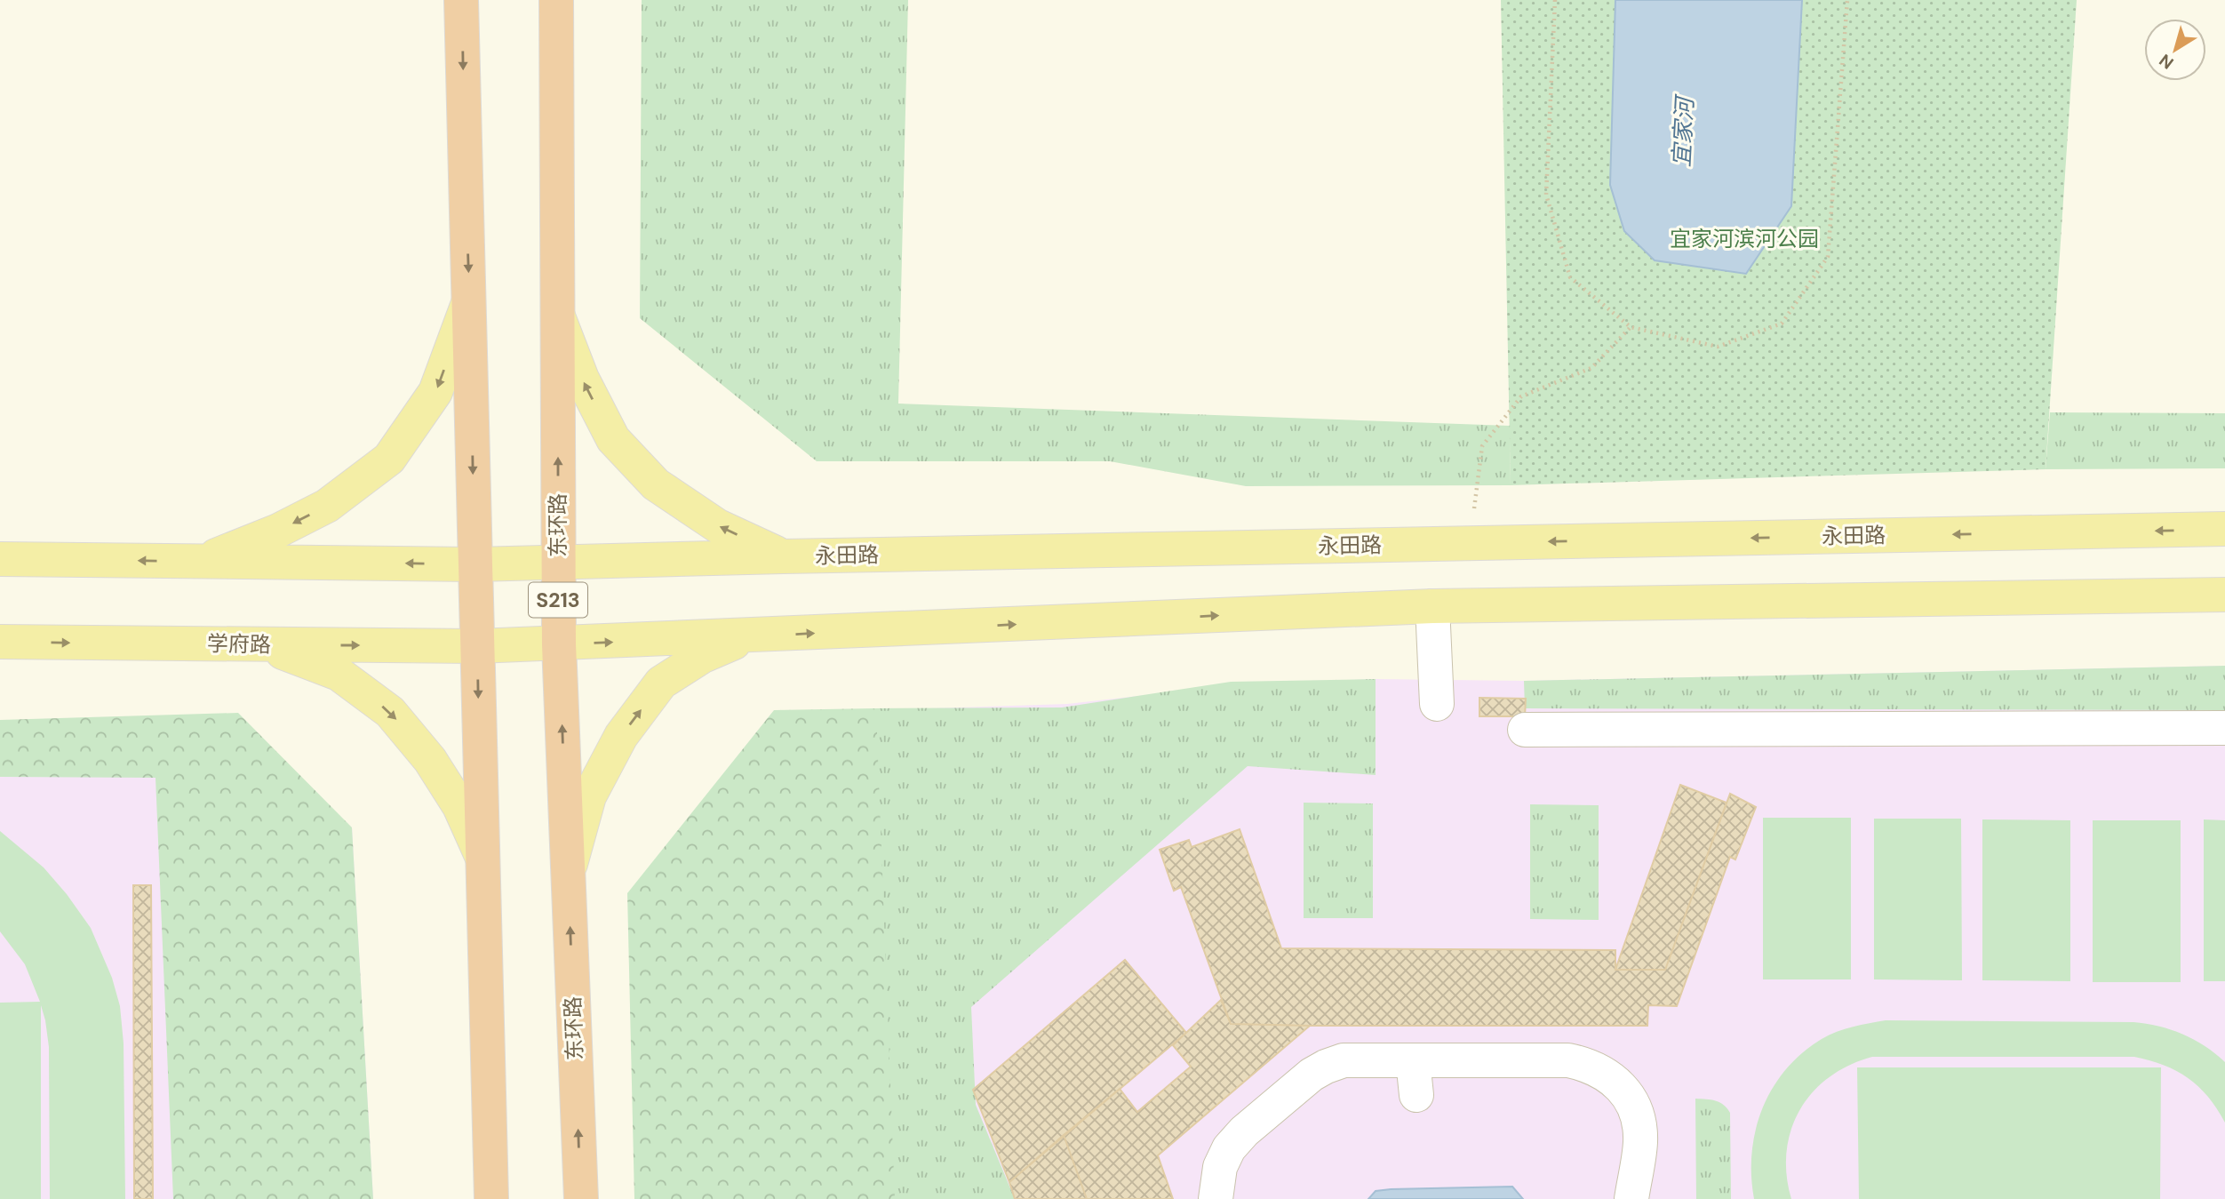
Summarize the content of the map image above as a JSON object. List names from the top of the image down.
{
  "streets": {
    "highway": ["东环路", "S213"],
    "main road": ["永田路", "学府路"]
  },
  "crossings": [
    ["东环路", "永田路"]
  ],
  "water": ["宜家河"],
  "parks": ["宜家河滨河公园"],
  "north": "bottom left"
}
